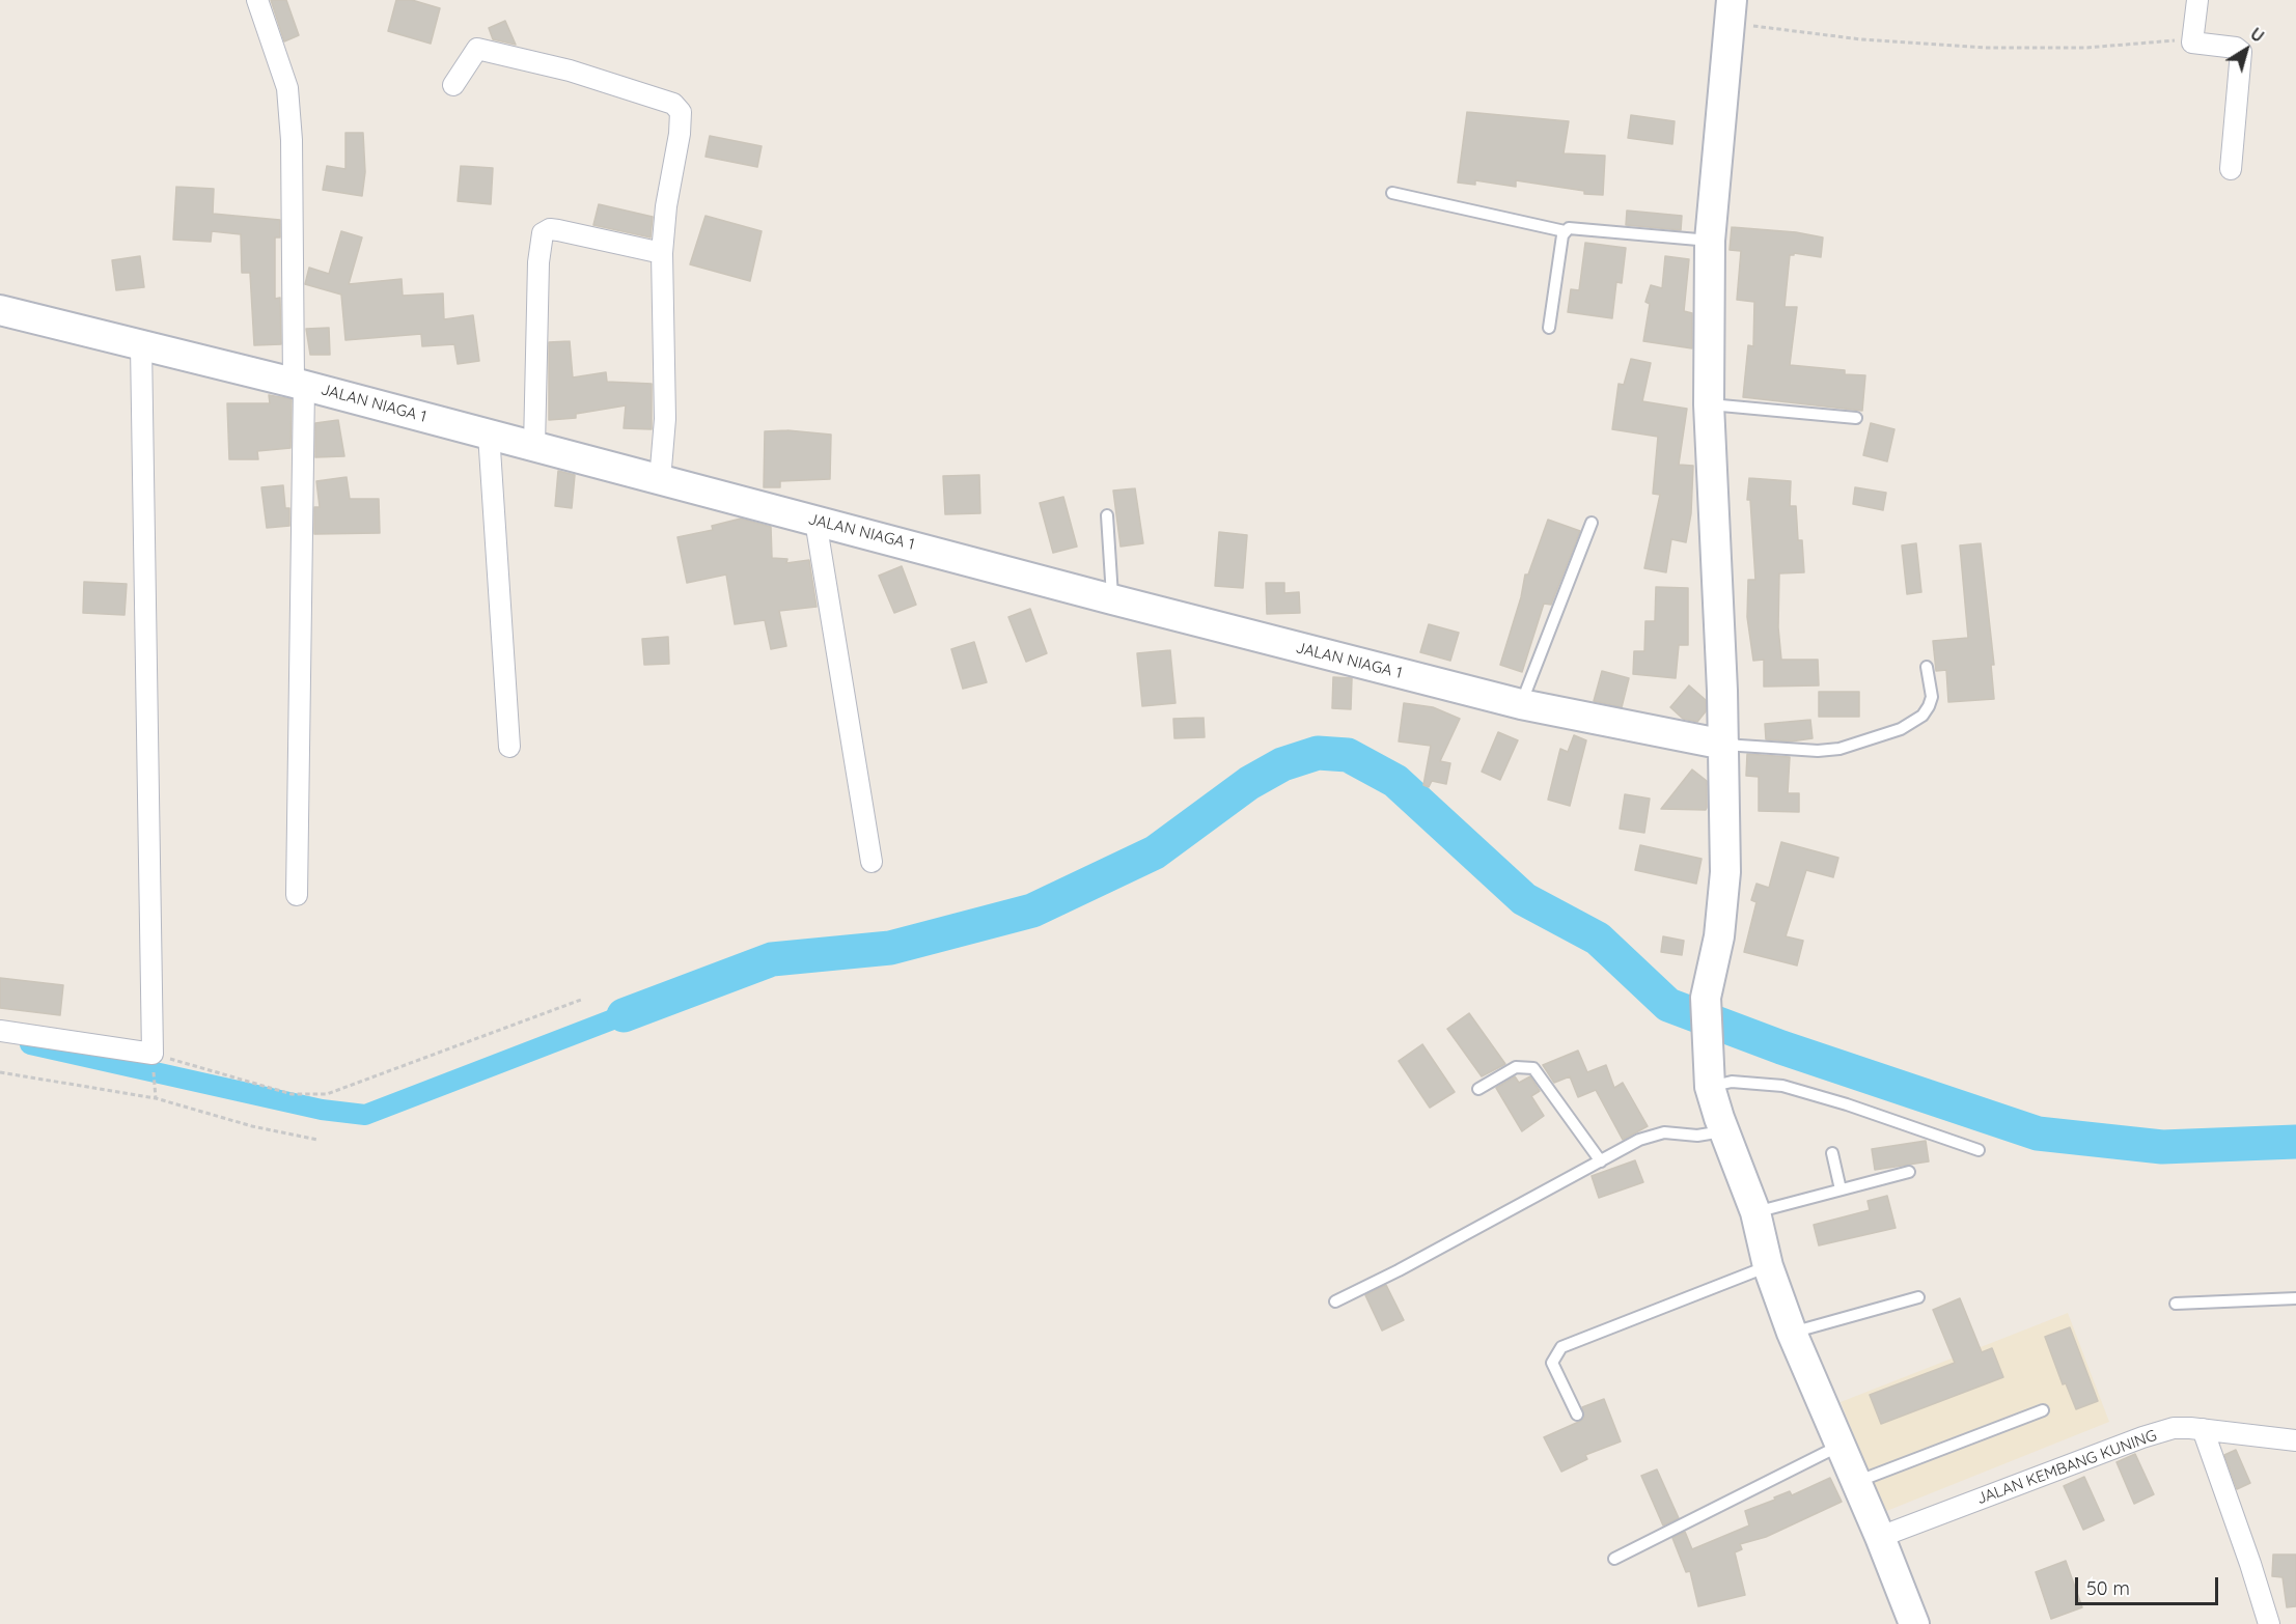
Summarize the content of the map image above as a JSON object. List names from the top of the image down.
{
  "streets": {
    "street": ["JALAN NIAGA 1", "JALAN KEMBANG KUNING"]
  },
  "scale_bar": "50 m",
  "north": "top right"
}
